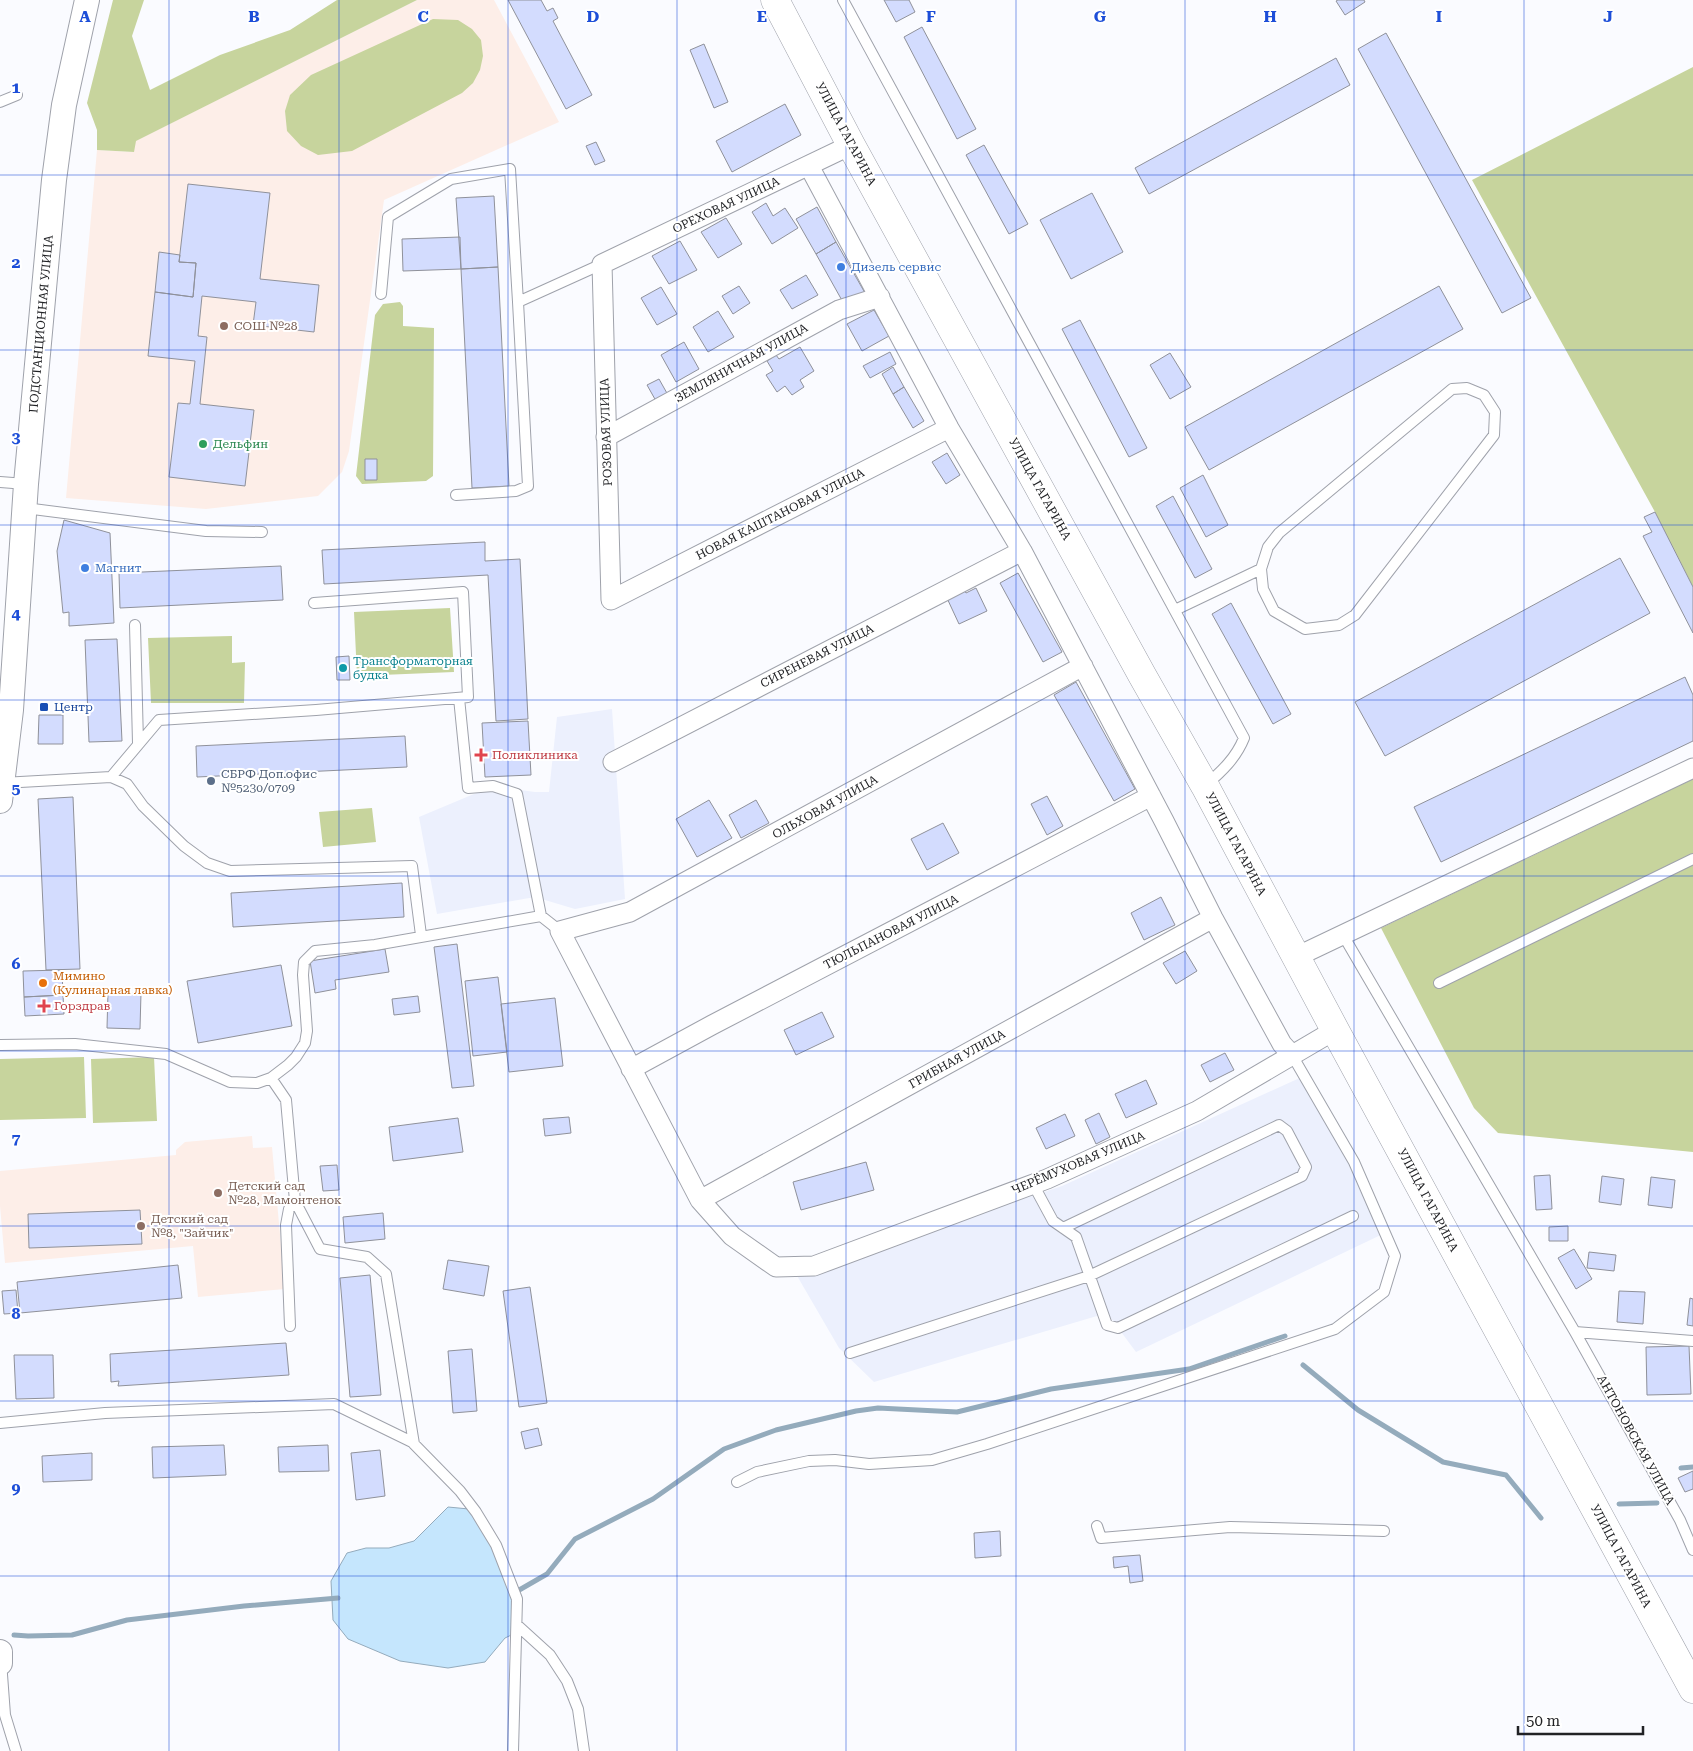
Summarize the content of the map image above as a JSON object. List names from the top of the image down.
{
  "streets": {
    "main road": ["УЛИЦА ГАГАРИНА"],
    "street": [
      "ОРЕХОВАЯ УЛИЦА",
      "ПОДСТАНЦИОННАЯ УЛИЦА",
      "ЗЕМЛЯНИЧНАЯ УЛИЦА",
      "РОЗОВАЯ УЛИЦА",
      "НОВАЯ КАШТАНОВАЯ УЛИЦА",
      "СИРЕНЕВАЯ УЛИЦА",
      "ОЛЬХОВАЯ УЛИЦА",
      "ТЮЛЬПАНОВАЯ УЛИЦА",
      "ГРИБНАЯ УЛИЦА",
      "ЧЕРЁМУХОВАЯ УЛИЦА"
    ],
    "lane": ["АНТОНОВСКАЯ УЛИЦА"]
  },
  "crossings": [
    ["УЛИЦА ГАГАРИНА", "ОРЕХОВАЯ УЛИЦА"],
    ["УЛИЦА ГАГАРИНА", "ЧЕРЁМУХОВАЯ УЛИЦА"],
    ["ОРЕХОВАЯ УЛИЦА", "РОЗОВАЯ УЛИЦА"],
    ["ЗЕМЛЯНИЧНАЯ УЛИЦА", "РОЗОВАЯ УЛИЦА"],
    ["РОЗОВАЯ УЛИЦА", "НОВАЯ КАШТАНОВАЯ УЛИЦА"],
    ["ГРИБНАЯ УЛИЦА", "ЧЕРЁМУХОВАЯ УЛИЦА"]
  ],
  "places": {
    "other": [
      "Дизель сервис",
      "СОШ №28",
      "Дельфин",
      "Магнит",
      "Трансформаторная будка",
      "СБРФ Доп.офис №5230/0709",
      "Мимино (Кулинарная лавка)",
      "Детский сад №28, Мамонтенок",
      "Детский сад №8, \"Зайчик\""
    ],
    "transit": ["Центр"],
    "health": ["Поликлиника", "Горздрав"]
  },
  "scale_bar": "50 m",
  "grid": {
    "columns": [
      "A",
      "B",
      "C",
      "D",
      "E",
      "F",
      "G",
      "H",
      "I",
      "J"
    ],
    "rows": [
      "1",
      "2",
      "3",
      "4",
      "5",
      "6",
      "7",
      "8",
      "9"
    ]
  }
}
